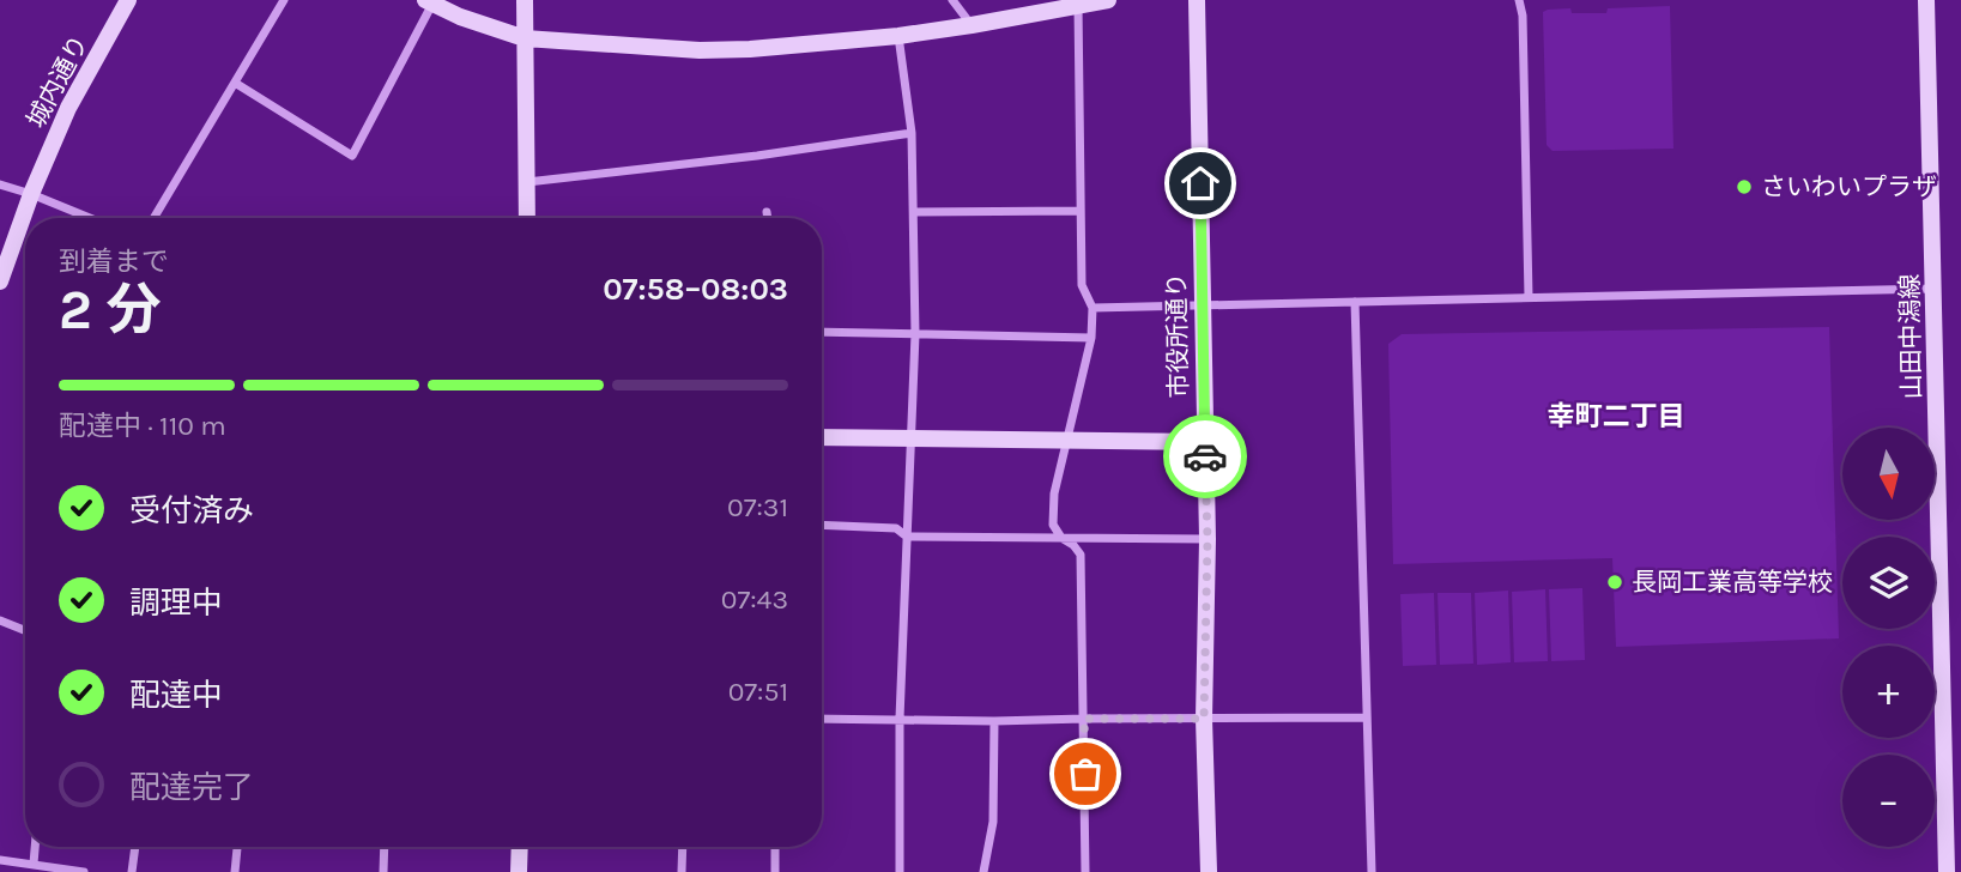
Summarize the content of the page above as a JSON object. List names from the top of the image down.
{
  "streets": {
    "street": ["城内通り", "市役所通り", "山田中潟線"]
  },
  "districts": ["幸町二丁目"],
  "places": ["さいわいプラザ", "長岡工業高等学校"],
  "north": "bottom",
  "page": {
    "heading": ["2 分", "到着まで", "07:58–08:03"],
    "bar": "配達中 · 110 m",
    "map_buttons": ["+", "−"],
    "list": [
      ["受付済み", "07:31"],
      ["調理中", "07:43"],
      ["配達中", "07:51"],
      "配達完了"
    ]
  }
}
